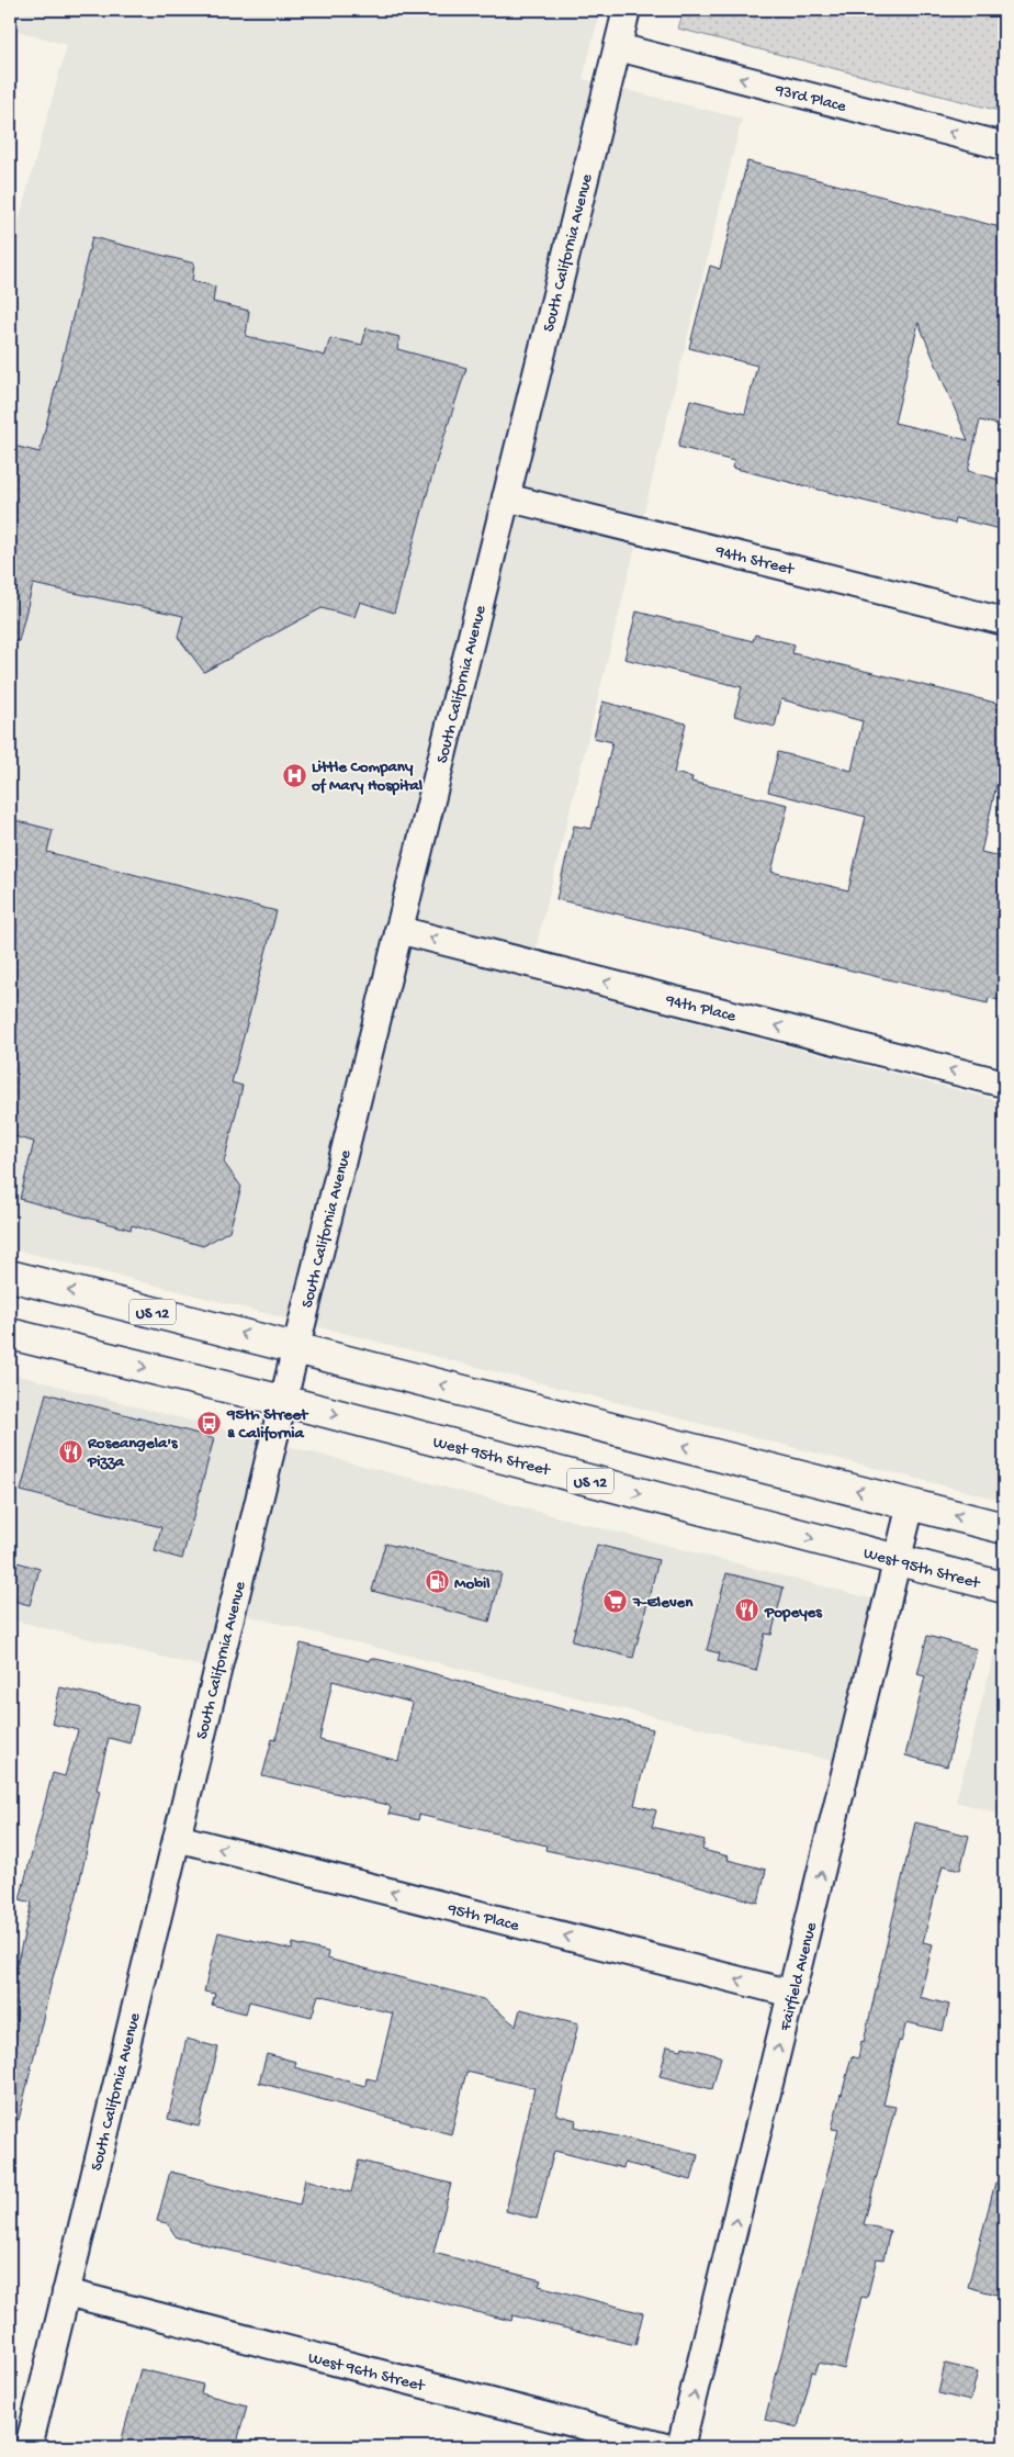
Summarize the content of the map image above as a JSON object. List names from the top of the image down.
{
  "streets": {
    "main road": ["US 12", "West 95th Street"],
    "street": [
      "93rd Place",
      "South California Avenue",
      "94th Street",
      "94th Place",
      "95th Place",
      "Fairfield Avenue",
      "West 96th Street"
    ]
  },
  "crossings": [
    ["93rd Place", "South California Avenue"],
    ["South California Avenue", "94th Street"],
    ["South California Avenue", "94th Place"],
    ["South California Avenue", "US 12"],
    ["South California Avenue", "West 95th Street"],
    ["South California Avenue", "95th Place"],
    ["South California Avenue", "West 96th Street"],
    ["US 12", "Fairfield Avenue"],
    ["West 95th Street", "Fairfield Avenue"],
    ["95th Place", "Fairfield Avenue"]
  ],
  "one_way": [
    "93rd Place",
    "94th Place",
    "95th Place",
    "Fairfield Avenue"
  ],
  "places": {
    "hospital": ["Little Company of Mary Hospital"],
    "bus stop": ["95th Street & California"],
    "restaurant": ["Roseangela's Pizza", "Popeyes"],
    "fuel station": ["Mobil"],
    "supermarket": ["7-Eleven"]
  }
}
